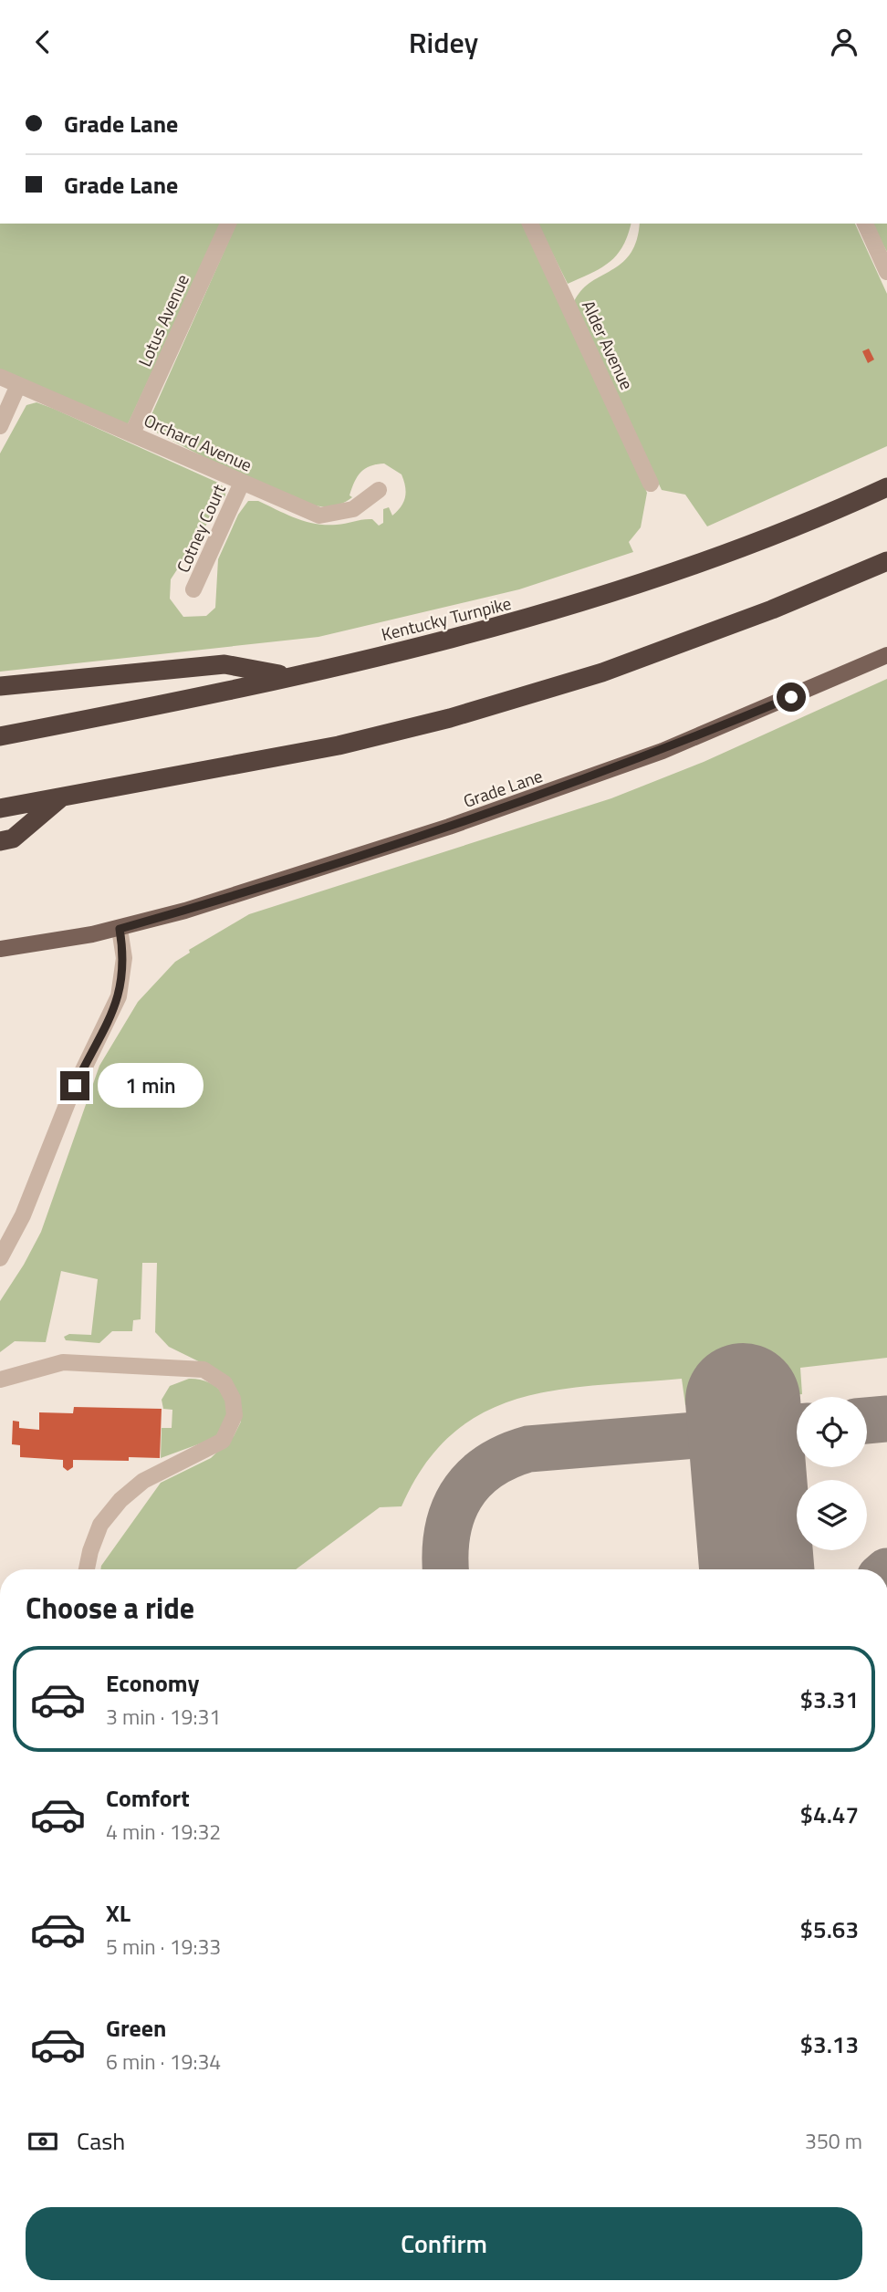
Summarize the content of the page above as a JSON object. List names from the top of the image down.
{
  "streets": {
    "highway": ["Kentucky Turnpike"],
    "main road": ["Grade Lane"],
    "street": [
      "Lotus Avenue",
      "Alder Avenue",
      "Orchard Avenue",
      "Cotney Court"
    ]
  },
  "crossings": [
    ["Lotus Avenue", "Orchard Avenue"],
    ["Orchard Avenue", "Cotney Court"]
  ],
  "page": {
    "header": "Ridey",
    "banner": ["Grade Lane", "Grade Lane"],
    "bubble": "1 min",
    "heading": "Choose a ride",
    "list": [
      {
        "name": "Economy",
        "note": "3 min · 19:31",
        "value": "$3.31"
      },
      {
        "name": "Comfort",
        "note": "4 min · 19:32",
        "value": "$4.47"
      },
      {
        "name": "XL",
        "note": "5 min · 19:33",
        "value": "$5.63"
      },
      {
        "name": "Green",
        "note": "6 min · 19:34",
        "value": "$3.13"
      }
    ],
    "pay": ["Cash", "350 m"],
    "buttons": "Confirm"
  }
}
